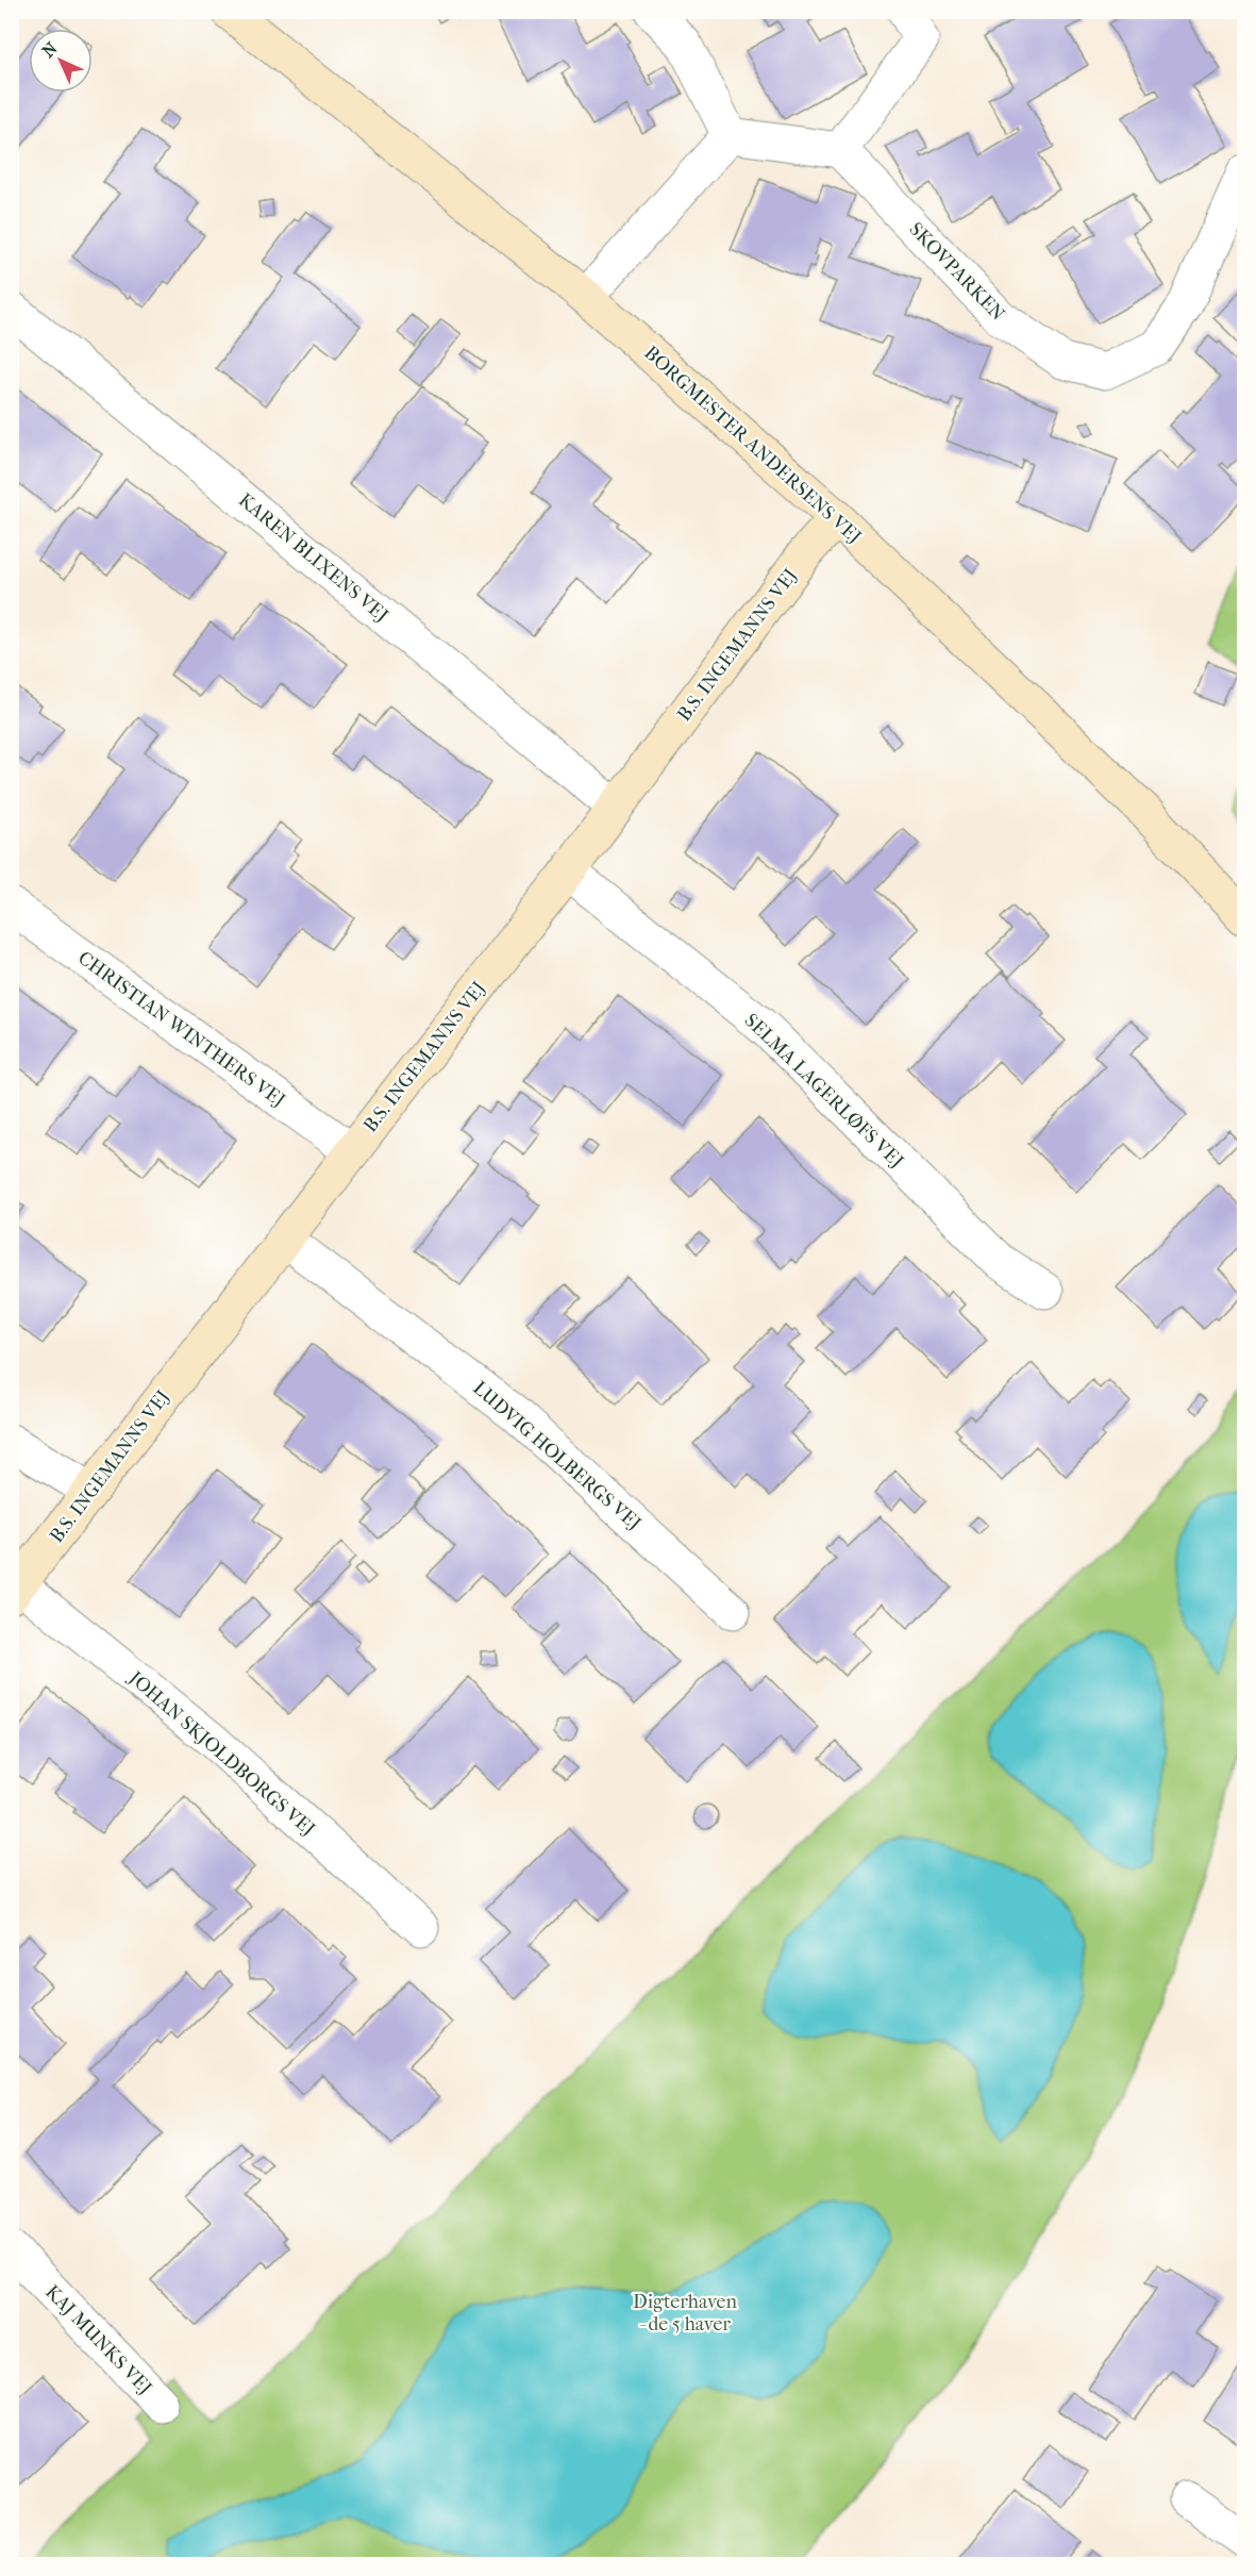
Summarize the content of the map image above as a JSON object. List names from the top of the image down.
{
  "streets": {
    "street": [
      "SKOVPARKEN",
      "BORGMESTER ANDERSENS VEJ",
      "KAREN BLIXENS VEJ",
      "B.S. INGEMANNS VEJ",
      "CHRISTIAN WINTHERS VEJ",
      "SELMA LAGERLØFS VEJ",
      "LUDVIG HOLBERGS VEJ",
      "JOHAN SKJOLDBORGS VEJ",
      "KAJ MUNKS VEJ"
    ]
  },
  "crossings": [
    ["BORGMESTER ANDERSENS VEJ", "B.S. INGEMANNS VEJ"],
    ["KAREN BLIXENS VEJ", "B.S. INGEMANNS VEJ"],
    ["B.S. INGEMANNS VEJ", "CHRISTIAN WINTHERS VEJ"],
    ["B.S. INGEMANNS VEJ", "SELMA LAGERLØFS VEJ"],
    ["B.S. INGEMANNS VEJ", "LUDVIG HOLBERGS VEJ"],
    ["B.S. INGEMANNS VEJ", "JOHAN SKJOLDBORGS VEJ"]
  ],
  "parks": ["Digterhaven - de 5 haver"],
  "north": "top left"
}
